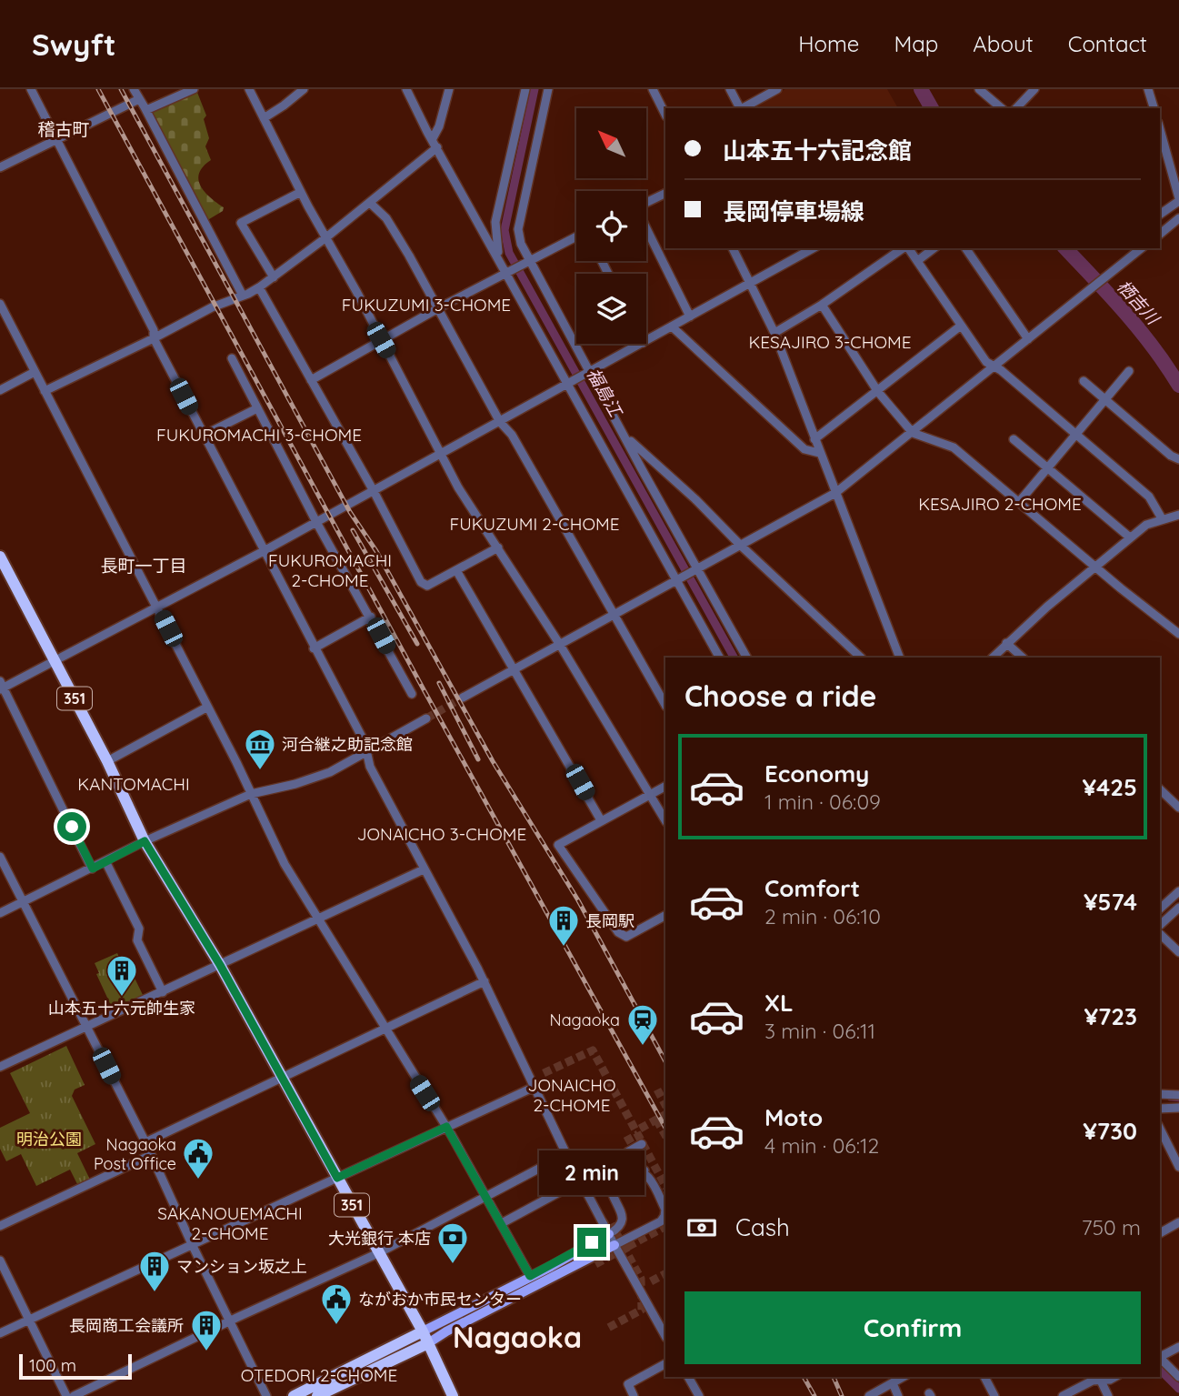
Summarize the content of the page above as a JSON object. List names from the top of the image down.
{
  "streets": {
    "highway": ["351"]
  },
  "districts": [
    "稽古町",
    "FUKUZUMI 3-CHOME",
    "KESAJIRO 3-CHOME",
    "FUKUROMACHI 3-CHOME",
    "KESAJIRO 2-CHOME",
    "FUKUZUMI 2-CHOME",
    "FUKUROMACHI 2-CHOME",
    "長町一丁目",
    "KANTOMACHI",
    "JONAICHO 3-CHOME",
    "JONAICHO 2-CHOME",
    "SAKANOUEMACHI 2-CHOME",
    "Nagaoka",
    "OTEDORI 2-CHOME"
  ],
  "water": ["栖吉川", "福島江"],
  "parks": ["明治公園"],
  "places": {
    "museum": ["河合継之助記念館"],
    "building": [
      "長岡駅",
      "山本五十六元帥生家",
      "マンション坂之上",
      "長岡商工会議所"
    ],
    "station": ["Nagaoka"],
    "public building": ["Nagaoka Post Office", "ながおか市民センター"],
    "bank": ["大光銀行 本店"]
  },
  "scale_bar": "100 m",
  "north": "top left",
  "page": {
    "header": "Swyft",
    "nav": [
      "Home",
      "Map",
      "About",
      "Contact"
    ],
    "banner": ["山本五十六記念館", "長岡停車場線"],
    "heading": "Choose a ride",
    "list": [
      {
        "name": "Economy",
        "note": "1 min · 06:09",
        "value": "¥425"
      },
      {
        "name": "Comfort",
        "note": "2 min · 06:10",
        "value": "¥574"
      },
      {
        "name": "XL",
        "note": "3 min · 06:11",
        "value": "¥723"
      },
      {
        "name": "Moto",
        "note": "4 min · 06:12",
        "value": "¥730"
      }
    ],
    "bubble": "2 min",
    "pay": ["Cash", "750 m"],
    "buttons": "Confirm",
    "scale": "100 m"
  }
}
